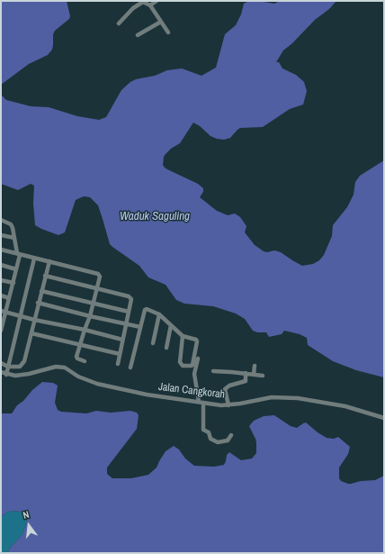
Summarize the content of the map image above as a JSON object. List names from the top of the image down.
{
  "streets": {
    "street": ["Jalan Cangkorah"]
  },
  "water": ["Waduk Saguling"],
  "north": "top"
}
